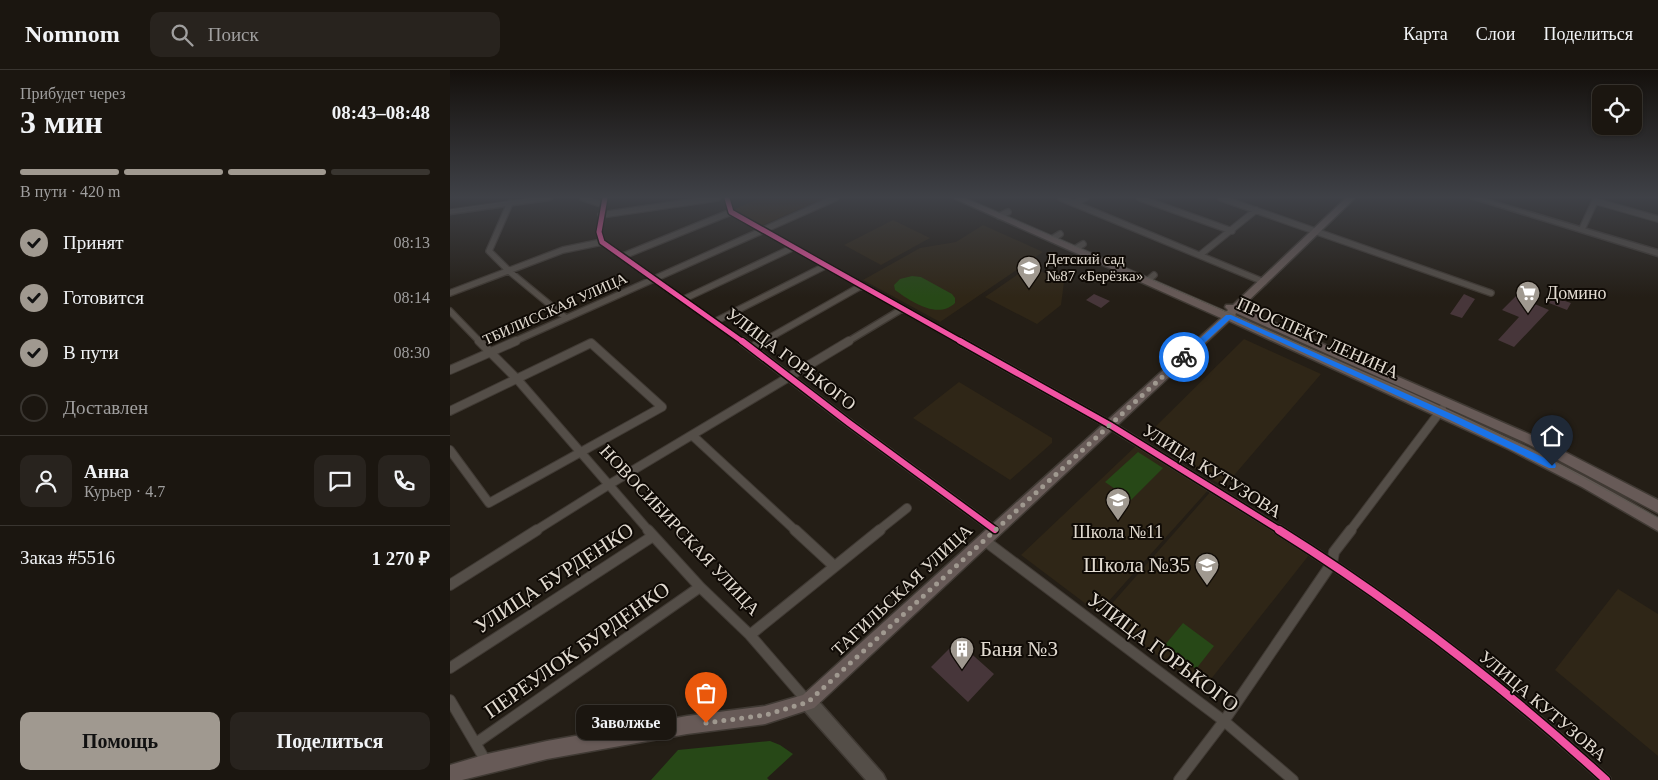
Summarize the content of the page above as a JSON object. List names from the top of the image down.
{
  "streets": {
    "main road": ["ПРОСПЕКТ ЛЕНИНА", "НОВОСИБИРСКАЯ УЛИЦА", "ТАГИЛЬСКАЯ УЛИЦА"],
    "street": [
      "ТБИЛИССКАЯ УЛИЦА",
      "УЛИЦА ГОРЬКОГО",
      "УЛИЦА КУТУЗОВА",
      "УЛИЦА БУРДЕНКО",
      "ПЕРЕУЛОК БУРДЕНКО"
    ]
  },
  "crossings": [
    ["ТБИЛИССКАЯ УЛИЦА", "УЛИЦА ГОРЬКОГО"],
    ["ТБИЛИССКАЯ УЛИЦА", "НОВОСИБИРСКАЯ УЛИЦА"],
    ["ПРОСПЕКТ ЛЕНИНА", "ТАГИЛЬСКАЯ УЛИЦА"],
    ["УЛИЦА ГОРЬКОГО", "ТАГИЛЬСКАЯ УЛИЦА"],
    ["УЛИЦА КУТУЗОВА", "ТАГИЛЬСКАЯ УЛИЦА"],
    ["НОВОСИБИРСКАЯ УЛИЦА", "УЛИЦА БУРДЕНКО"],
    ["НОВОСИБИРСКАЯ УЛИЦА", "ТАГИЛЬСКАЯ УЛИЦА"],
    ["НОВОСИБИРСКАЯ УЛИЦА", "ПЕРЕУЛОК БУРДЕНКО"]
  ],
  "places": {
    "school or university": ["Детский сад №87 «Берёзка»", "Школа №11", "Школа №35"],
    "supermarket": ["Домино"],
    "building": ["Баня №3"],
    "other": ["Заволжье"]
  },
  "page": {
    "header": "Nomnom",
    "search": "Поиск",
    "nav": ["Карта", "Слои", "Поделиться"],
    "heading": ["3 мин", "Прибудет через", "08:43–08:48"],
    "panel": [
      "Анна",
      "Курьер · 4.7",
      "Заказ #5516",
      "1 270 ₽"
    ],
    "bar": "В пути · 420 m",
    "list": [
      ["Принят", "08:13"],
      ["Готовится", "08:14"],
      ["В пути", "08:30"],
      "Доставлен"
    ],
    "buttons": ["Помощь", "Поделиться"],
    "bubble": "Заволжье"
  }
}
